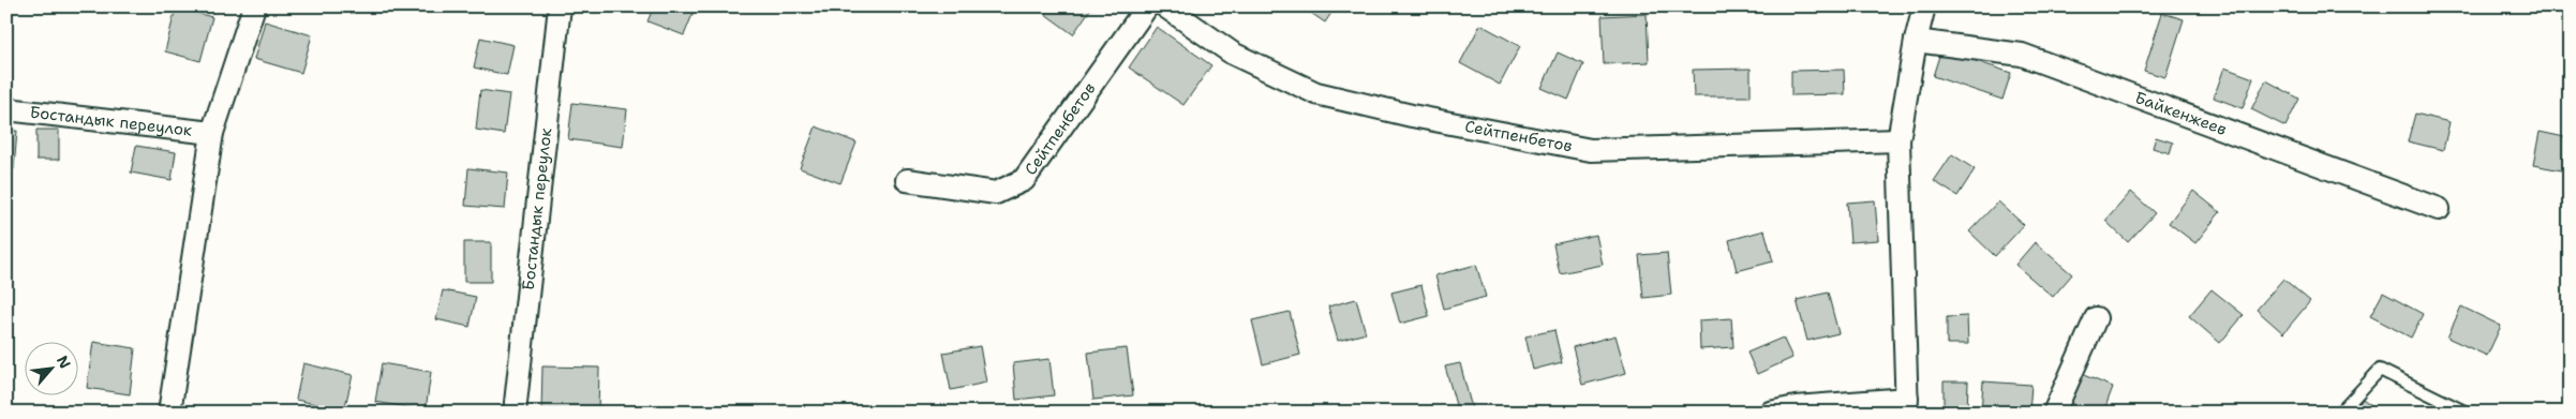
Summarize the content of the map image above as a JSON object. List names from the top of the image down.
{
  "streets": {
    "street": ["Байкенжеев", "Бостандык переулок", "Сейтпенбетов"]
  },
  "north": "top right"
}
